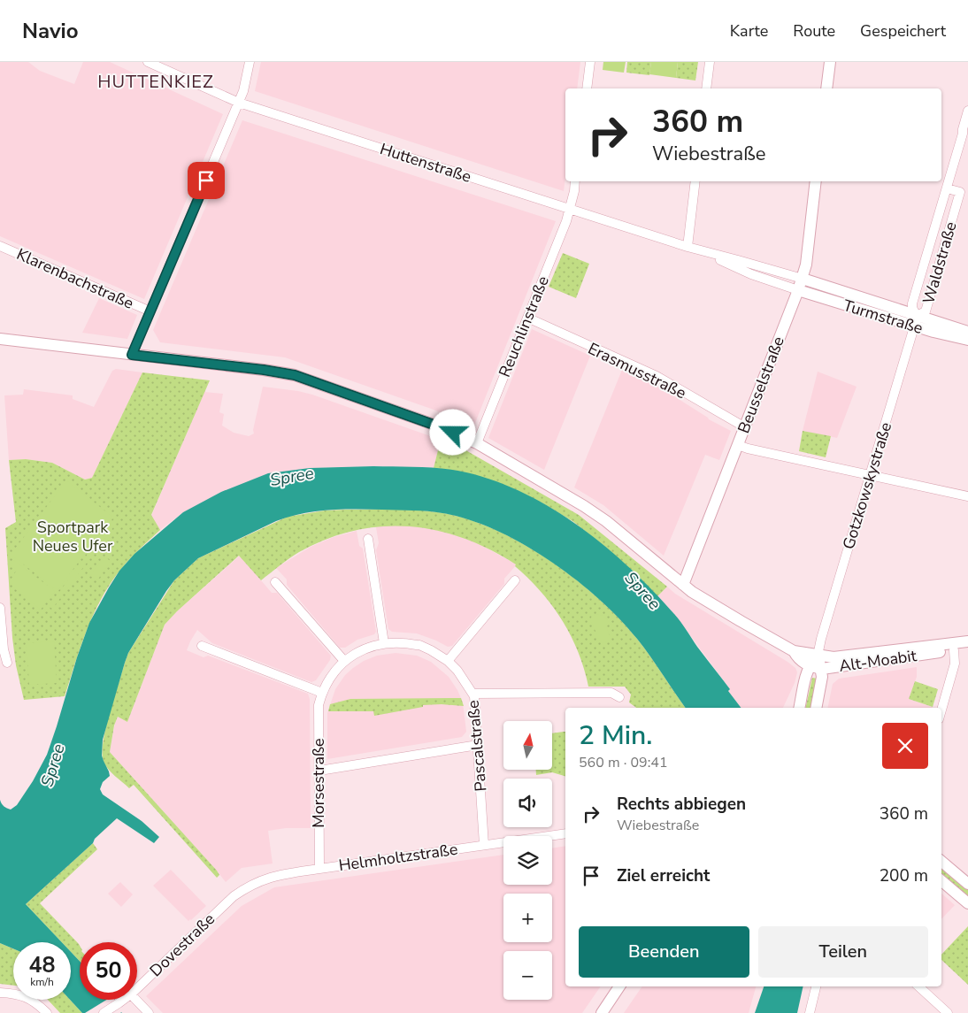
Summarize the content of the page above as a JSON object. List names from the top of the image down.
{
  "streets": {
    "main road": [
      "Turmstraße",
      "Beusselstraße",
      "Gotzkowskystraße",
      "Alt-Moabit"
    ],
    "street": [
      "Huttenstraße",
      "Waldstraße",
      "Klarenbachstraße",
      "Reuchlinstraße",
      "Erasmusstraße",
      "Pascalstraße",
      "Morsestraße",
      "Helmholtzstraße",
      "Dovestraße"
    ]
  },
  "crossings": [
    ["Huttenstraße", "Turmstraße"],
    ["Huttenstraße", "Reuchlinstraße"],
    ["Huttenstraße", "Beusselstraße"],
    ["Waldstraße", "Turmstraße"],
    ["Waldstraße", "Gotzkowskystraße"],
    ["Turmstraße", "Beusselstraße"],
    ["Turmstraße", "Gotzkowskystraße"],
    ["Reuchlinstraße", "Erasmusstraße"],
    ["Reuchlinstraße", "Alt-Moabit"],
    ["Erasmusstraße", "Beusselstraße"],
    ["Beusselstraße", "Alt-Moabit"],
    ["Gotzkowskystraße", "Alt-Moabit"],
    ["Pascalstraße", "Morsestraße"],
    ["Pascalstraße", "Helmholtzstraße"],
    ["Morsestraße", "Helmholtzstraße"],
    ["Helmholtzstraße", "Dovestraße"]
  ],
  "districts": ["HUTTENKIEZ"],
  "water": ["Spree"],
  "parks": ["Sportpark Neues Ufer"],
  "north": "top",
  "page": {
    "header": "Navio",
    "nav": ["Karte", "Route", "Gespeichert"],
    "turn": ["360 m", "Wiebestraße"],
    "heading": ["2 Min.", "560 m · 09:41"],
    "map_buttons": ["+", "−"],
    "list": [
      {
        "name": "Rechts abbiegen",
        "note": "Wiebestraße",
        "value": "360 m"
      },
      {
        "name": "Ziel erreicht",
        "value": "200 m"
      }
    ],
    "buttons": ["Beenden", "Teilen"],
    "speed": "48 km/h",
    "limit": "50"
  }
}
